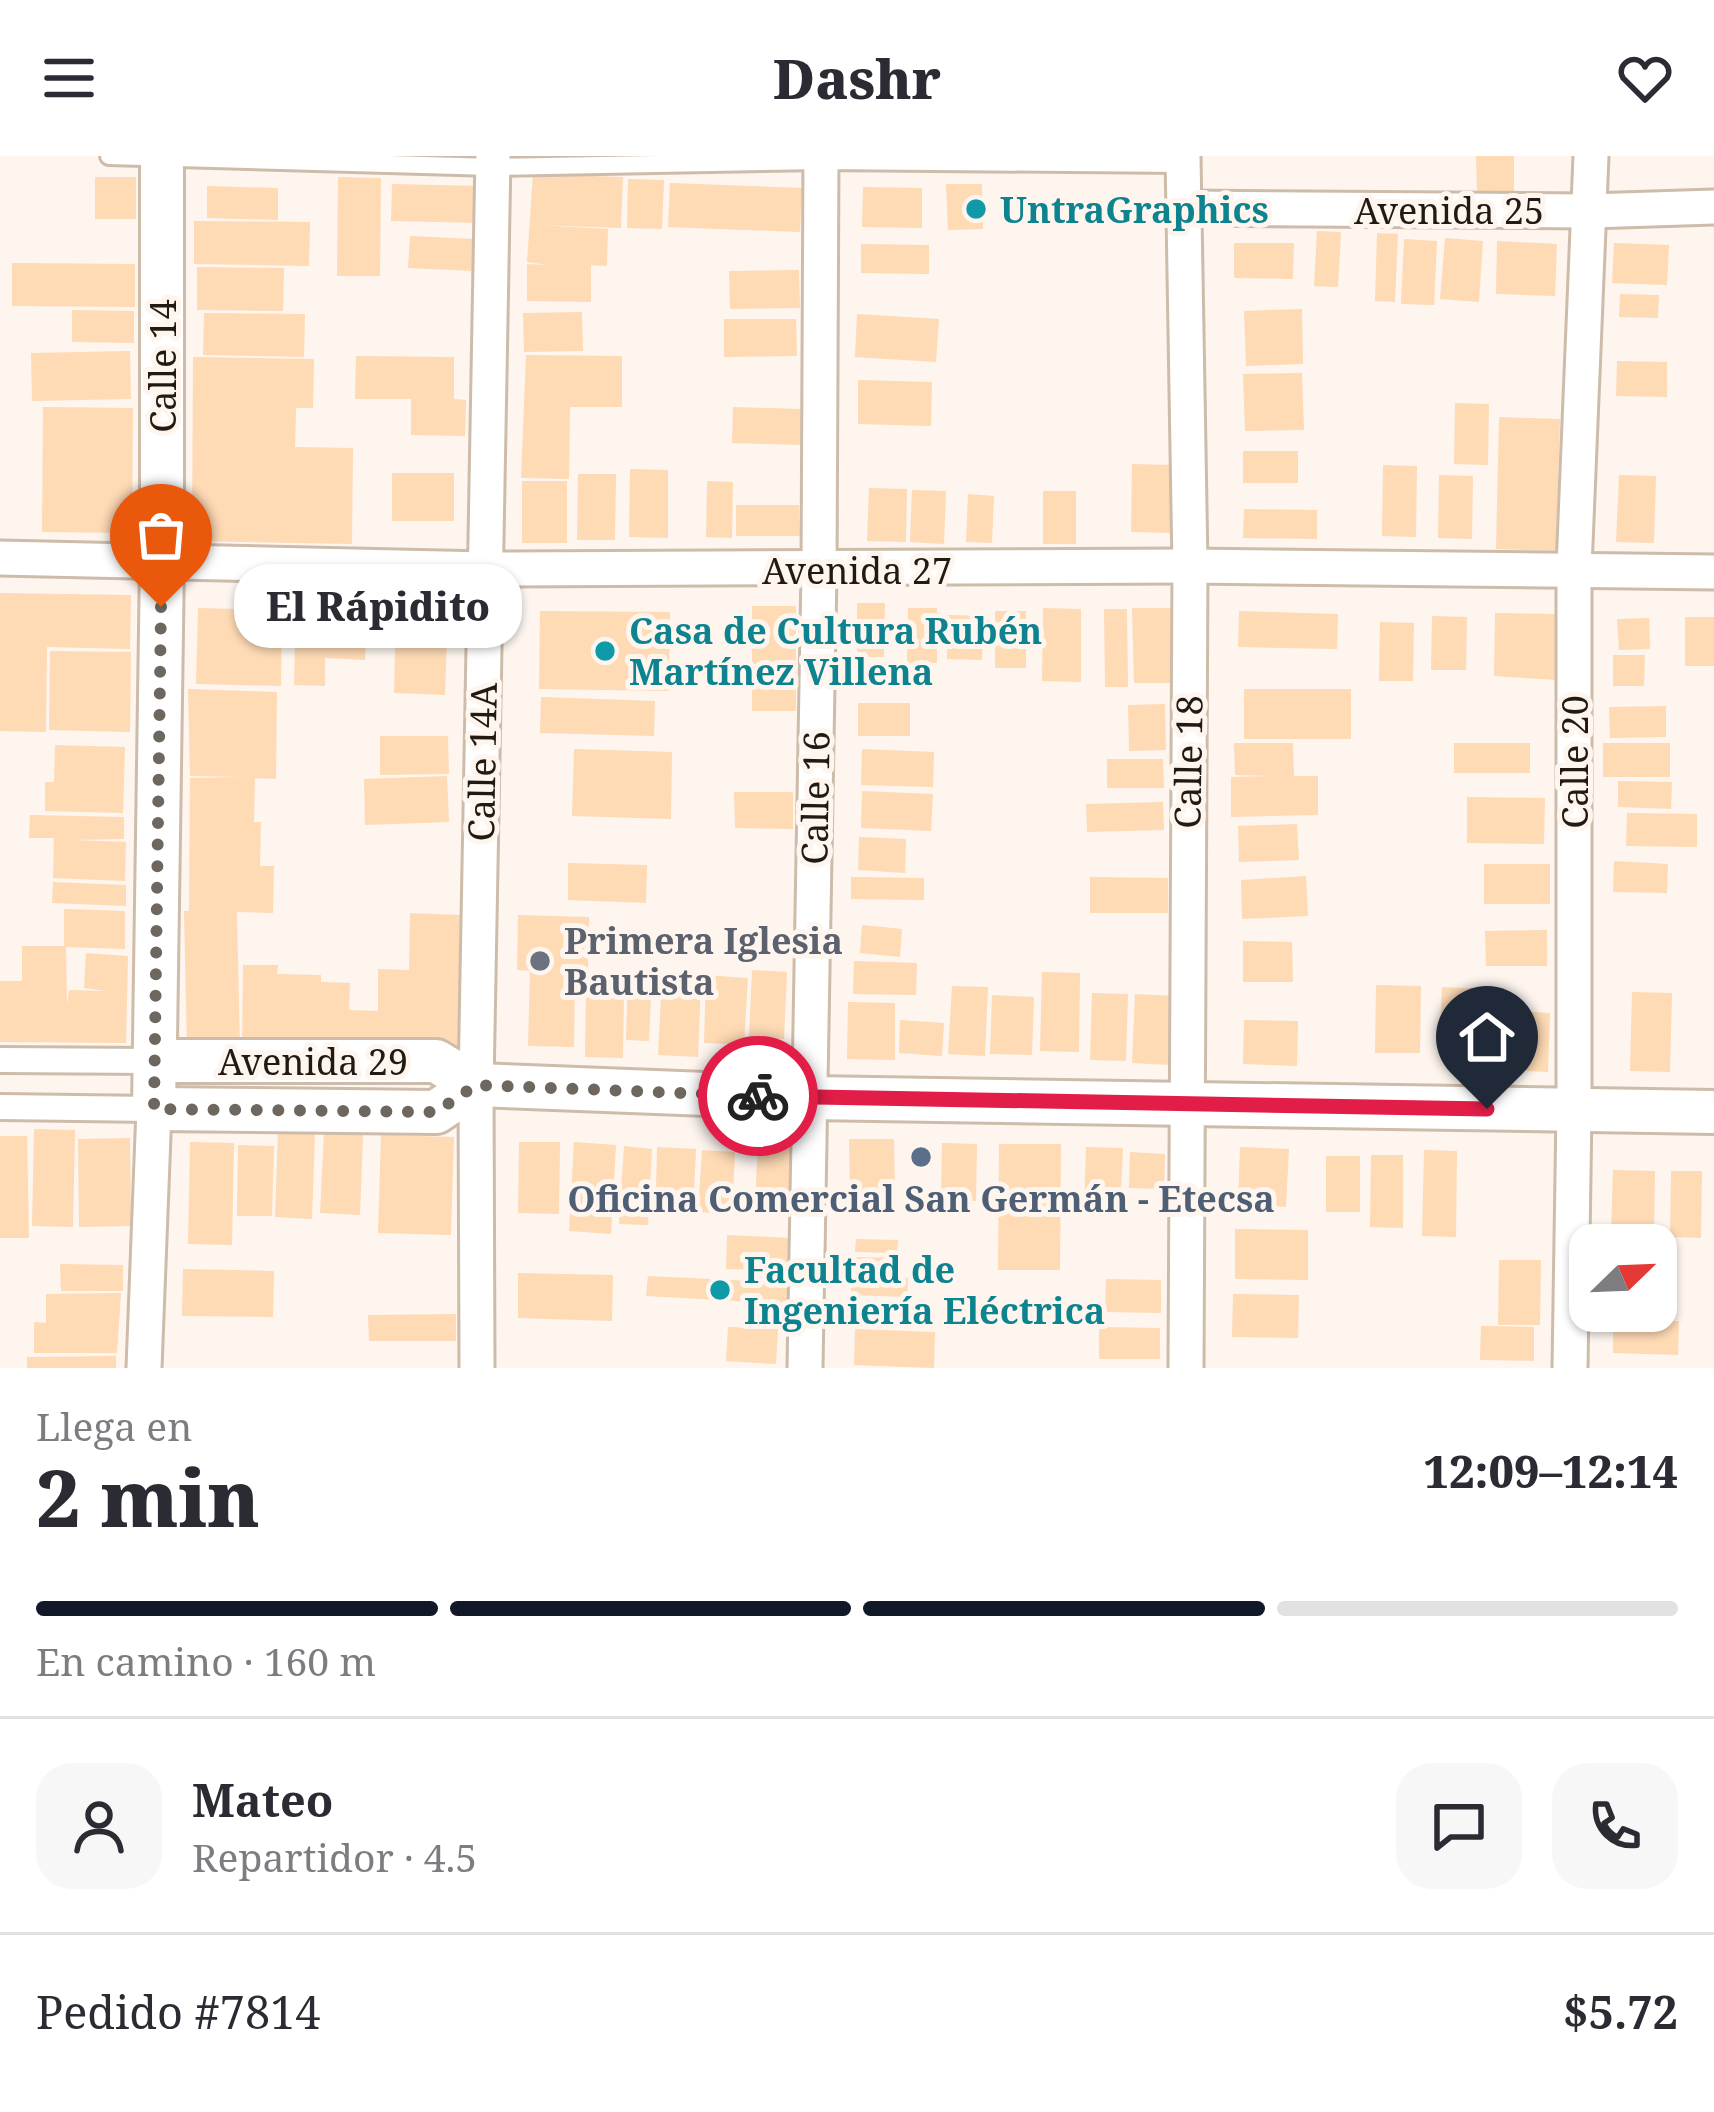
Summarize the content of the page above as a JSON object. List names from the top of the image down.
{
  "streets": {
    "street": [
      "Avenida 25",
      "Calle 14",
      "Avenida 27",
      "Calle 14A",
      "Calle 18",
      "Calle 20",
      "Calle 16",
      "Avenida 29"
    ]
  },
  "crossings": [
    ["Avenida 25", "Calle 18"],
    ["Avenida 25", "Calle 20"],
    ["Calle 14", "Avenida 27"],
    ["Calle 14", "Avenida 29"],
    ["Avenida 27", "Calle 14A"],
    ["Avenida 27", "Calle 18"],
    ["Avenida 27", "Calle 20"],
    ["Avenida 27", "Calle 16"],
    ["Calle 14A", "Avenida 29"],
    ["Calle 18", "Avenida 29"],
    ["Calle 20", "Avenida 29"],
    ["Calle 16", "Avenida 29"]
  ],
  "places": [
    "UntraGraphics",
    "El Rápidito",
    "Casa de Cultura Rubén Martínez Villena",
    "Primera Iglesia Bautista",
    "Oficina Comercial San Germán - Etecsa",
    "Facultad de Ingeniería Eléctrica"
  ],
  "north": "top right",
  "page": {
    "header": "Dashr",
    "bubble": "El Rápidito",
    "heading": ["2 min", "Llega en", "12:09–12:14"],
    "panel": [
      "Mateo",
      "Repartidor · 4.5",
      "Pedido #7814",
      "$5.72"
    ],
    "bar": "En camino · 160 m"
  }
}
